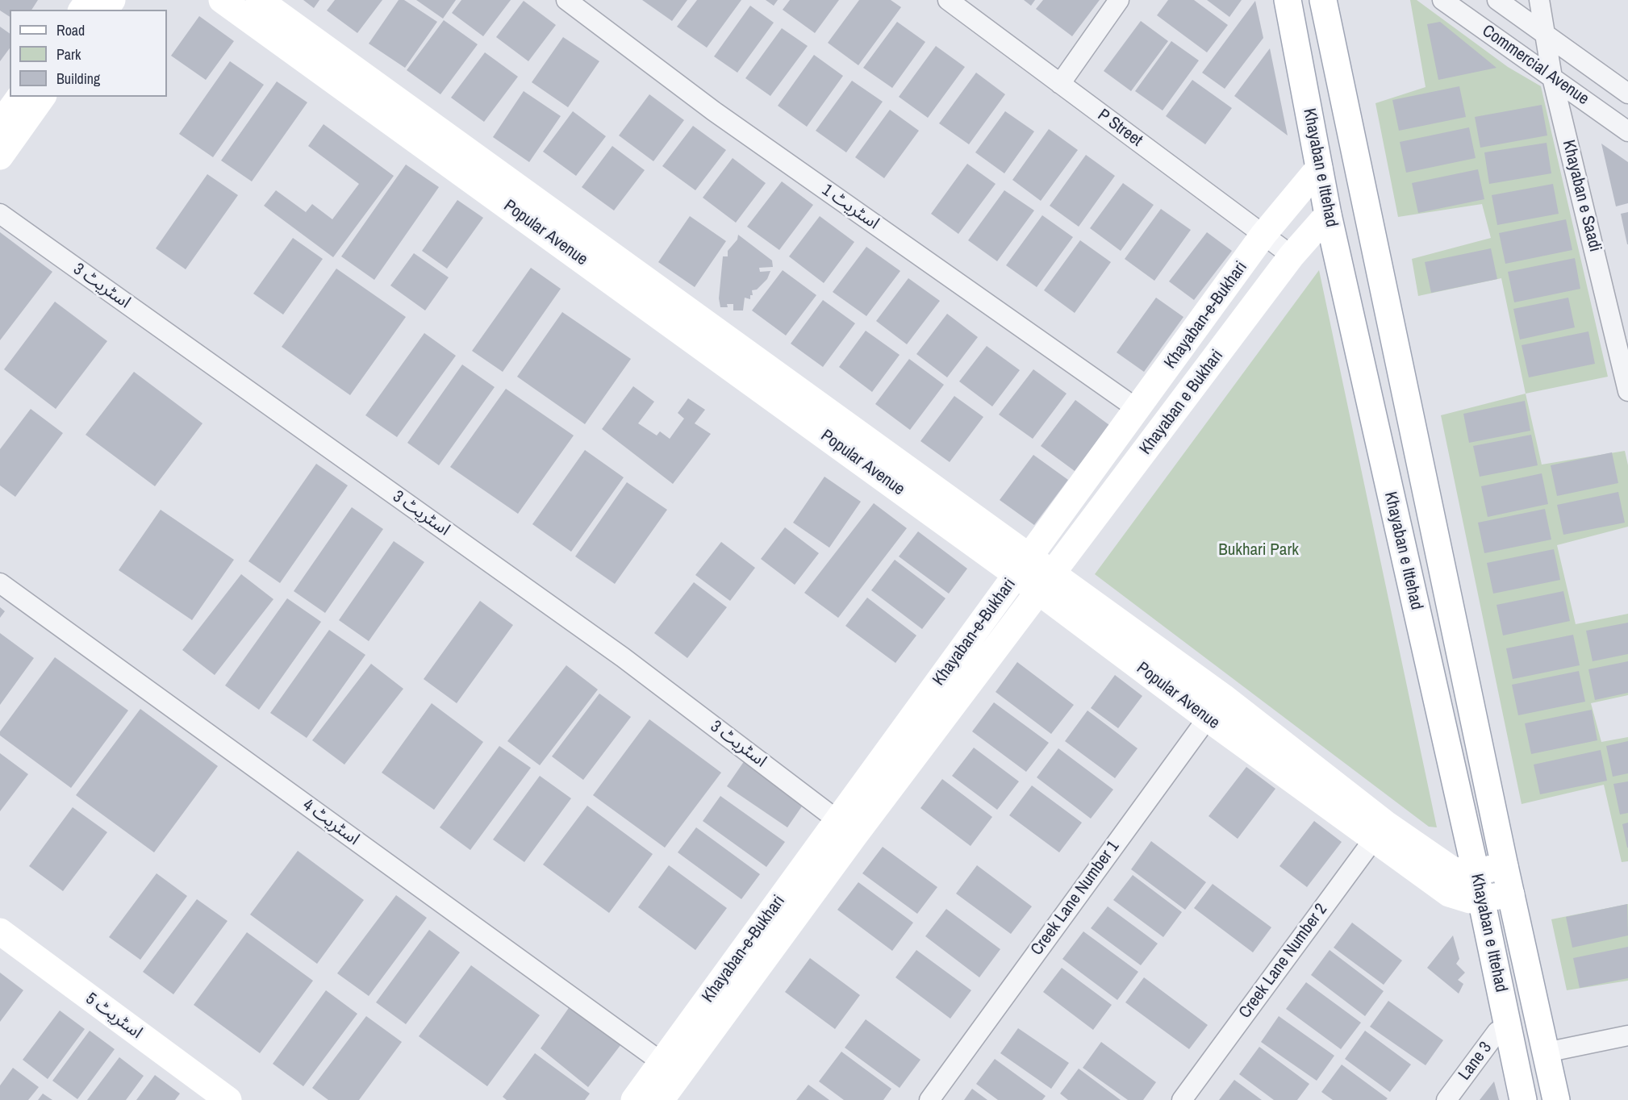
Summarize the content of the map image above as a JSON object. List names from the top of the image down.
{
  "streets": {
    "street": [
      "Commercial Avenue",
      "P Street",
      "Khayaban e Ittehad",
      "Khayaban e Saadi",
      "اسٹریٹ 1",
      "Popular Avenue",
      "اسٹریٹ 3",
      "Khayaban-e-Bukhari",
      "Khayaban e Bukhari",
      "اسٹریٹ 4",
      "Creek Lane Number 1",
      "Creek Lane Number 2",
      "اسٹریٹ 5",
      "Lane 3"
    ]
  },
  "crossings": [
    ["Commercial Avenue", "Khayaban e Saadi"],
    ["P Street", "Khayaban-e-Bukhari"],
    ["P Street", "Khayaban e Bukhari"],
    ["Khayaban e Ittehad", "Popular Avenue"],
    ["Khayaban e Ittehad", "Khayaban-e-Bukhari"],
    ["Khayaban e Ittehad", "Khayaban e Bukhari"],
    ["Khayaban e Ittehad", "Lane 3"],
    ["اسٹریٹ 1", "Khayaban-e-Bukhari"],
    ["Popular Avenue", "Khayaban-e-Bukhari"],
    ["Popular Avenue", "Khayaban e Bukhari"],
    ["Popular Avenue", "Creek Lane Number 1"],
    ["Popular Avenue", "Creek Lane Number 2"],
    ["اسٹریٹ 3", "Khayaban-e-Bukhari"],
    ["Khayaban-e-Bukhari", "Khayaban e Bukhari"],
    ["Khayaban-e-Bukhari", "اسٹریٹ 4"]
  ],
  "parks": ["Bukhari Park"],
  "legend": ["Road", "Park", "Building"]
}
